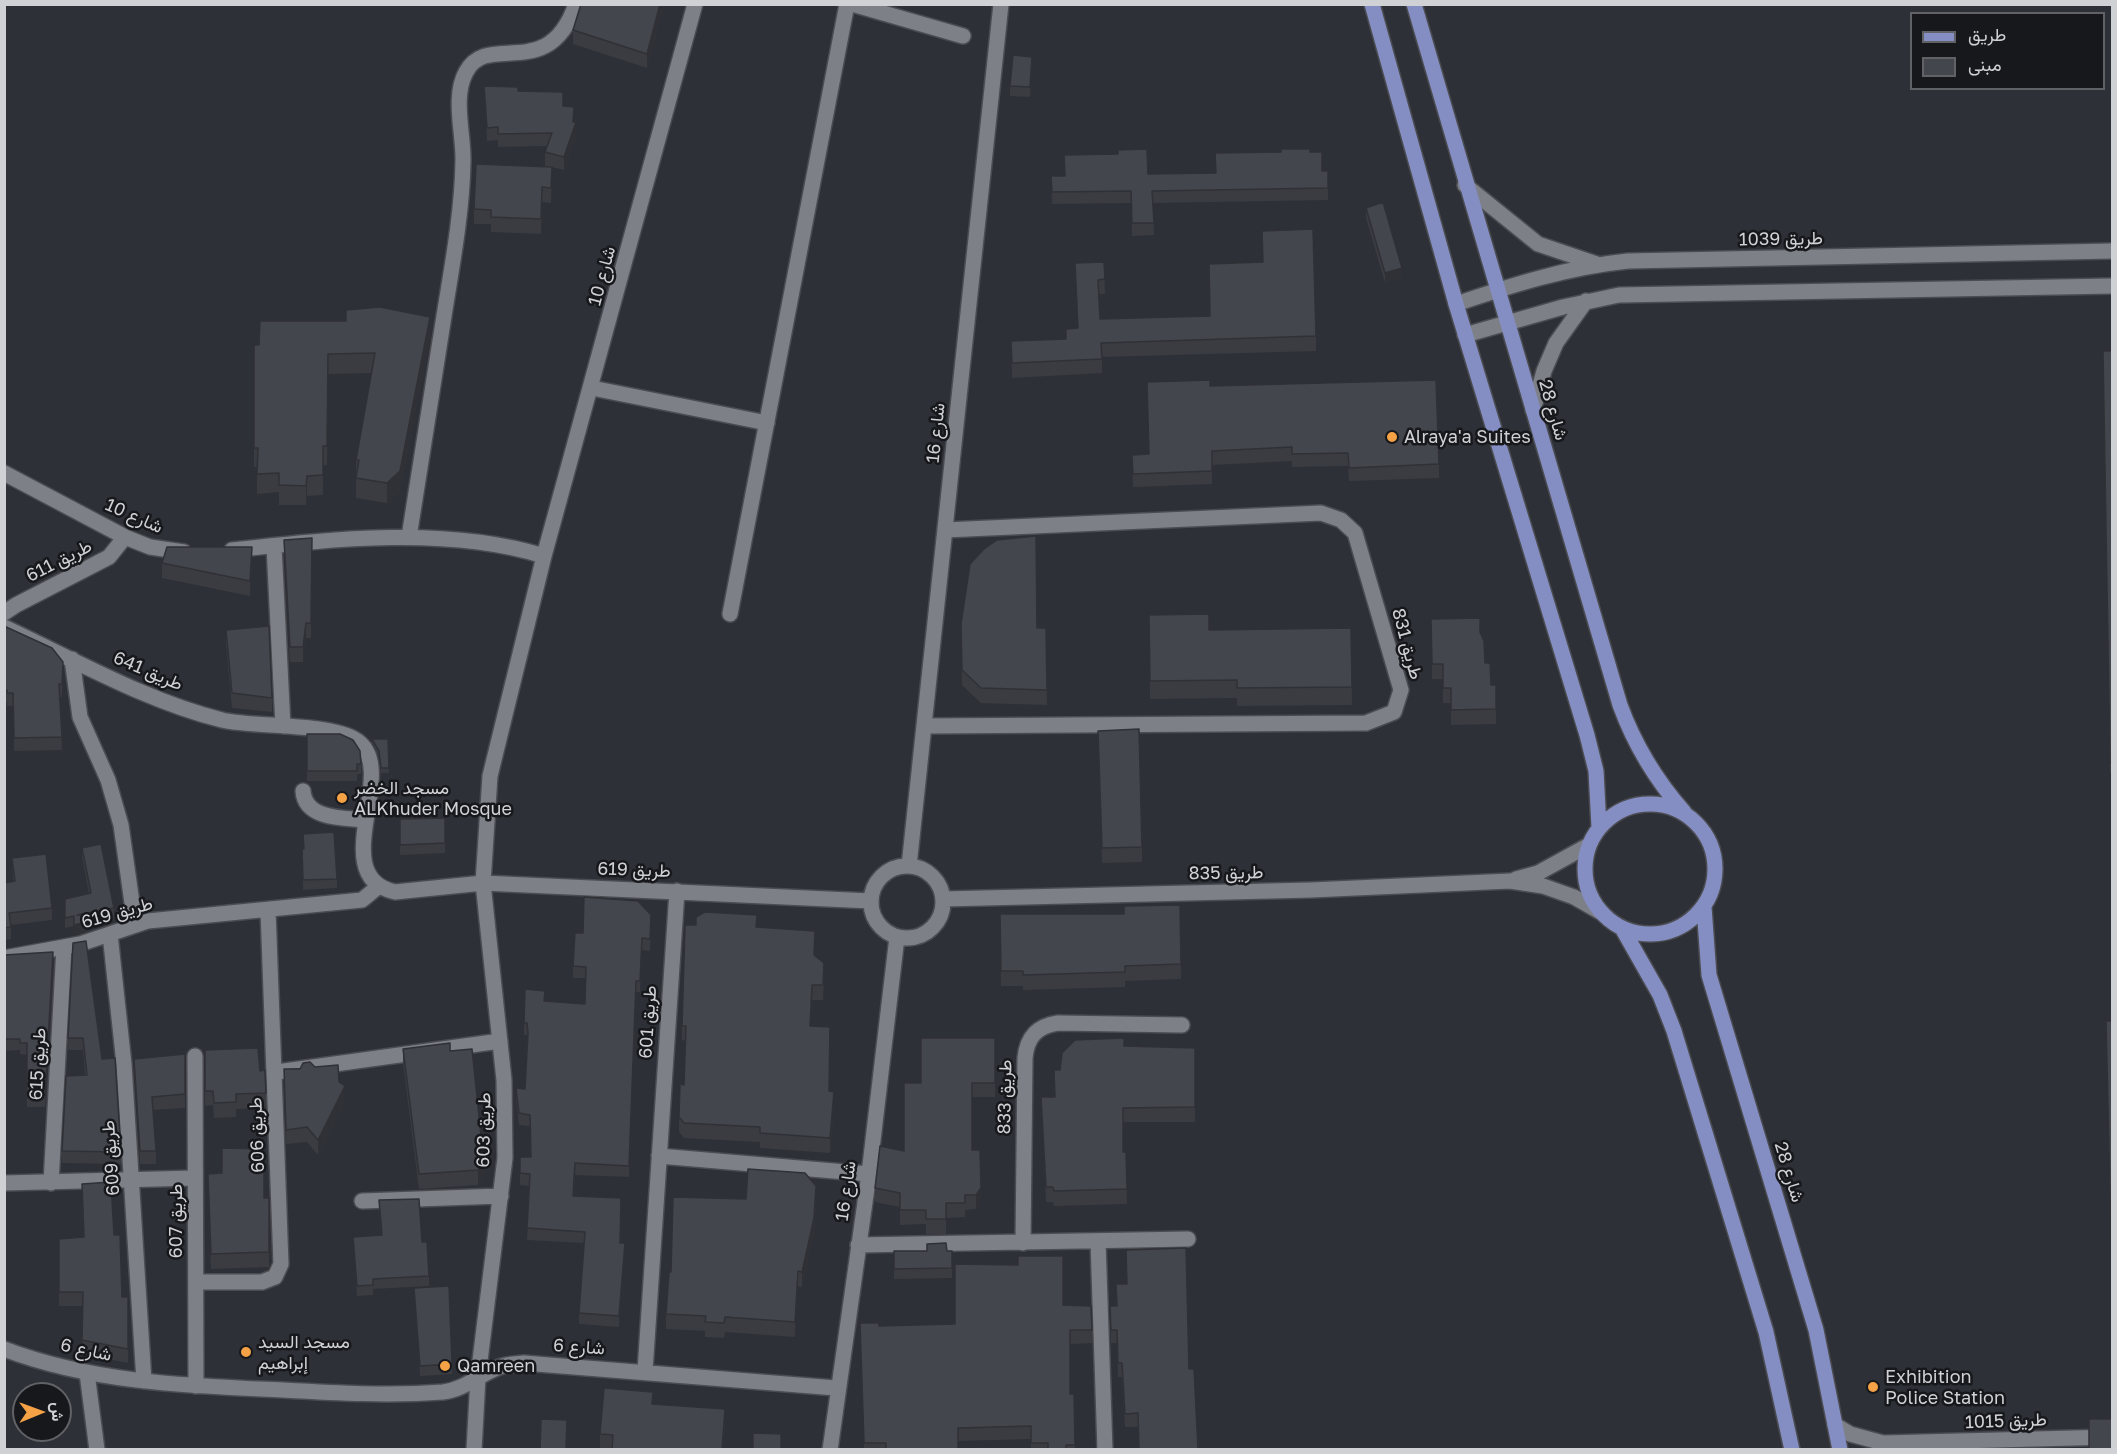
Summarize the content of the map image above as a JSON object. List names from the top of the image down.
{
  "streets": {
    "main road": ["شارع 28"],
    "street": [
      "طريق 1039",
      "شارع 10",
      "شارع 16",
      "طريق 611",
      "طريق 831",
      "طريق 641",
      "طريق 619",
      "طريق 835",
      "طريق 601",
      "طريق 615",
      "طريق 833",
      "طريق 603",
      "طريق 606",
      "طريق 609",
      "طريق 607",
      "شارع 6",
      "طريق 1015"
    ]
  },
  "crossings": [
    ["طريق 1039", "شارع 28"],
    ["شارع 10", "طريق 611"],
    ["شارع 10", "طريق 619"],
    ["شارع 10", "طريق 603"],
    ["شارع 28", "طريق 835"],
    ["شارع 16", "طريق 831"],
    ["شارع 16", "طريق 619"],
    ["شارع 16", "طريق 835"],
    ["شارع 16", "شارع 6"],
    ["طريق 619", "طريق 835"],
    ["طريق 619", "طريق 601"],
    ["طريق 619", "طريق 615"],
    ["طريق 619", "طريق 603"],
    ["طريق 619", "طريق 606"],
    ["طريق 619", "طريق 609"],
    ["طريق 601", "شارع 6"],
    ["طريق 603", "شارع 6"],
    ["طريق 606", "طريق 607"],
    ["طريق 609", "شارع 6"],
    ["طريق 607", "شارع 6"]
  ],
  "places": [
    "Alraya'a Suites",
    "مسجد الخضر ALKhuder Mosque",
    "مسجد السيد إبراهيم",
    "Qamreen",
    "Exhibition Police Station"
  ],
  "legend": ["طريق", "مبنى"],
  "north": "right"
}
